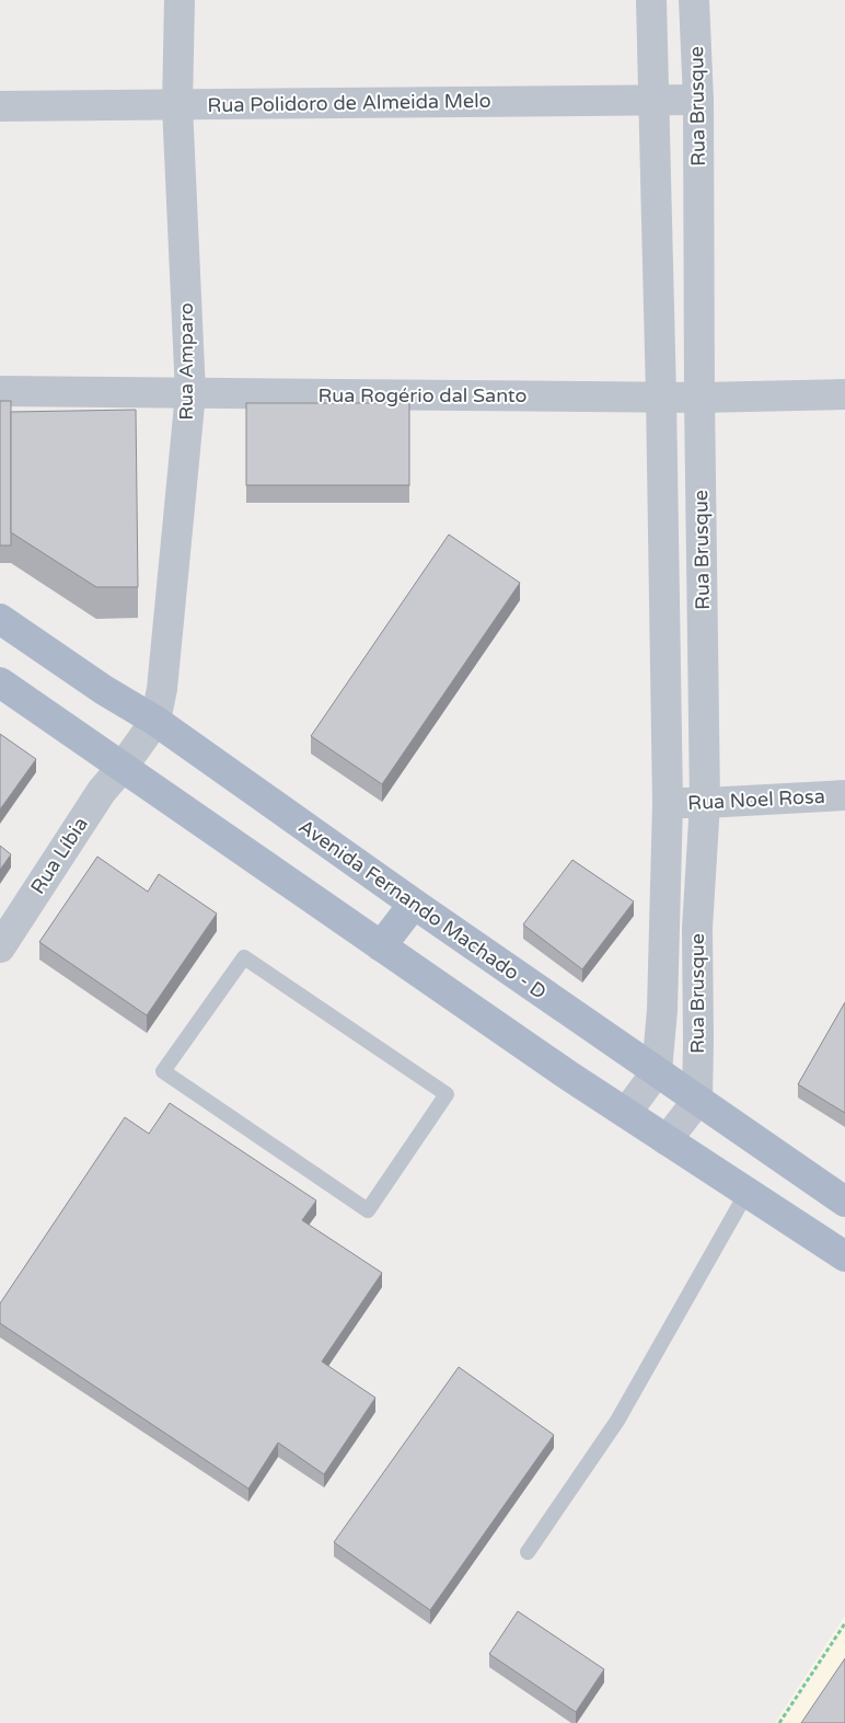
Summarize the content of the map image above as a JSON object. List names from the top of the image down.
{
  "streets": {
    "main road": ["Avenida Fernando Machado - D"],
    "street": [
      "Rua Polidoro de Almeida Melo",
      "Rua Brusque",
      "Rua Amparo",
      "Rua Rogério dal Santo",
      "Rua Noel Rosa",
      "Rua Líbia"
    ]
  },
  "crossings": [
    ["Rua Polidoro de Almeida Melo", "Rua Brusque"],
    ["Rua Polidoro de Almeida Melo", "Rua Amparo"],
    ["Rua Brusque", "Rua Rogério dal Santo"],
    ["Rua Brusque", "Rua Noel Rosa"],
    ["Rua Brusque", "Avenida Fernando Machado - D"],
    ["Rua Amparo", "Rua Rogério dal Santo"],
    ["Rua Amparo", "Rua Líbia"],
    ["Rua Amparo", "Avenida Fernando Machado - D"],
    ["Rua Líbia", "Avenida Fernando Machado - D"]
  ]
}
